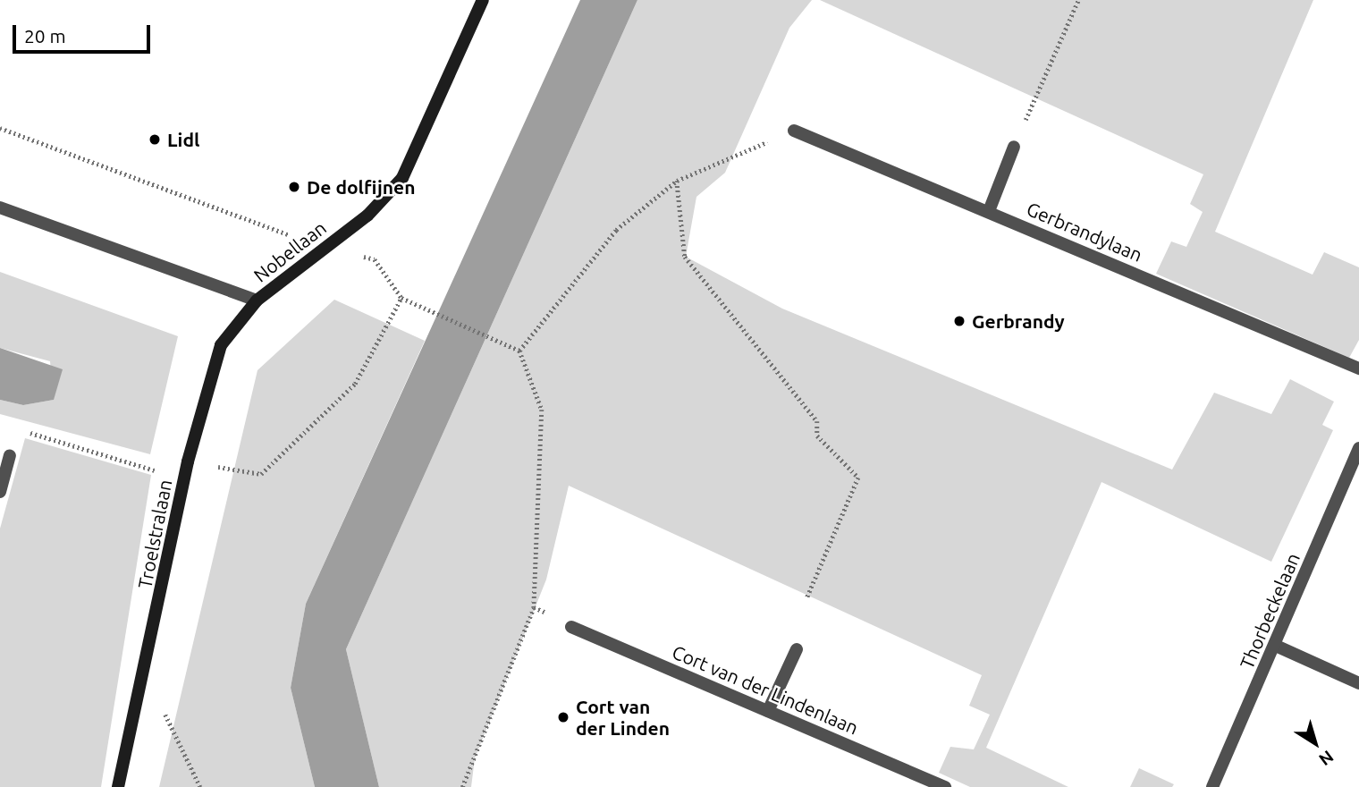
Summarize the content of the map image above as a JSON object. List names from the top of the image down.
{
  "streets": {
    "street": [
      "Gerbrandylaan",
      "Nobellaan",
      "Troelstralaan",
      "Thorbeckelaan",
      "Cort van der Lindenlaan"
    ]
  },
  "crossings": [
    ["Nobellaan", "Troelstralaan"]
  ],
  "places": [
    "Lidl",
    "De dolfijnen",
    "Gerbrandy",
    "Cort van der Linden"
  ],
  "scale_bar": "20 m",
  "north": "bottom right"
}
